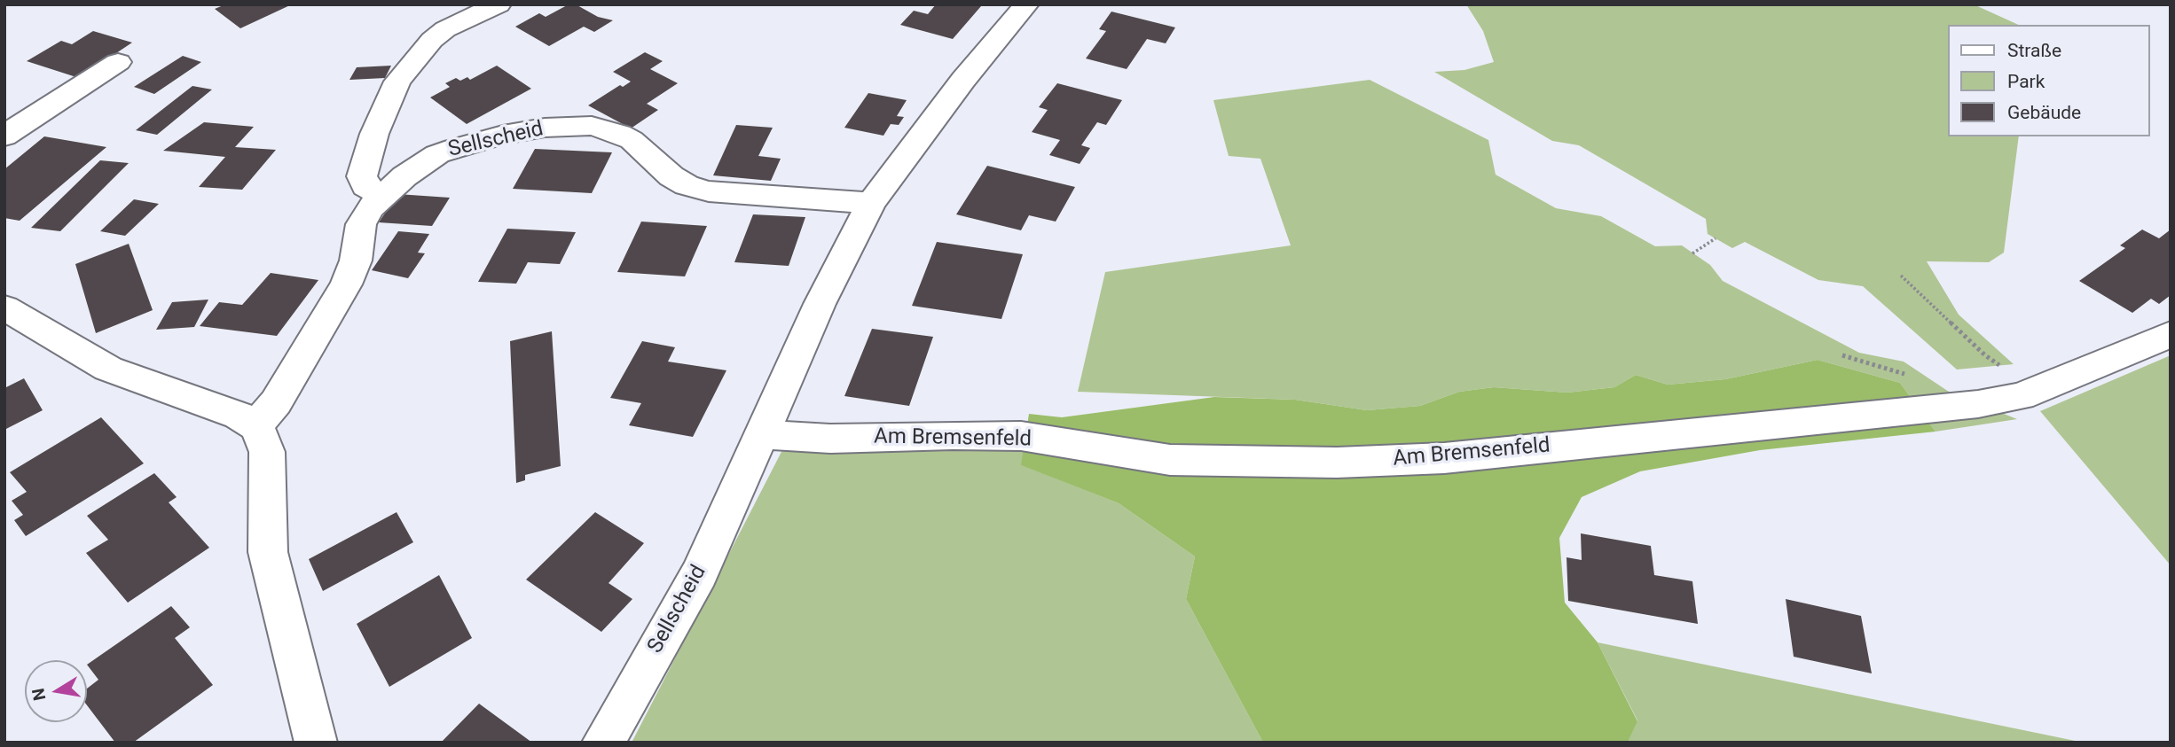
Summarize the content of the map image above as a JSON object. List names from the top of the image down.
{
  "streets": {
    "street": ["Sellscheid", "Am Bremsenfeld"]
  },
  "crossings": [
    ["Sellscheid", "Am Bremsenfeld"]
  ],
  "legend": ["Straße", "Park", "Gebäude"],
  "north": "left"
}
